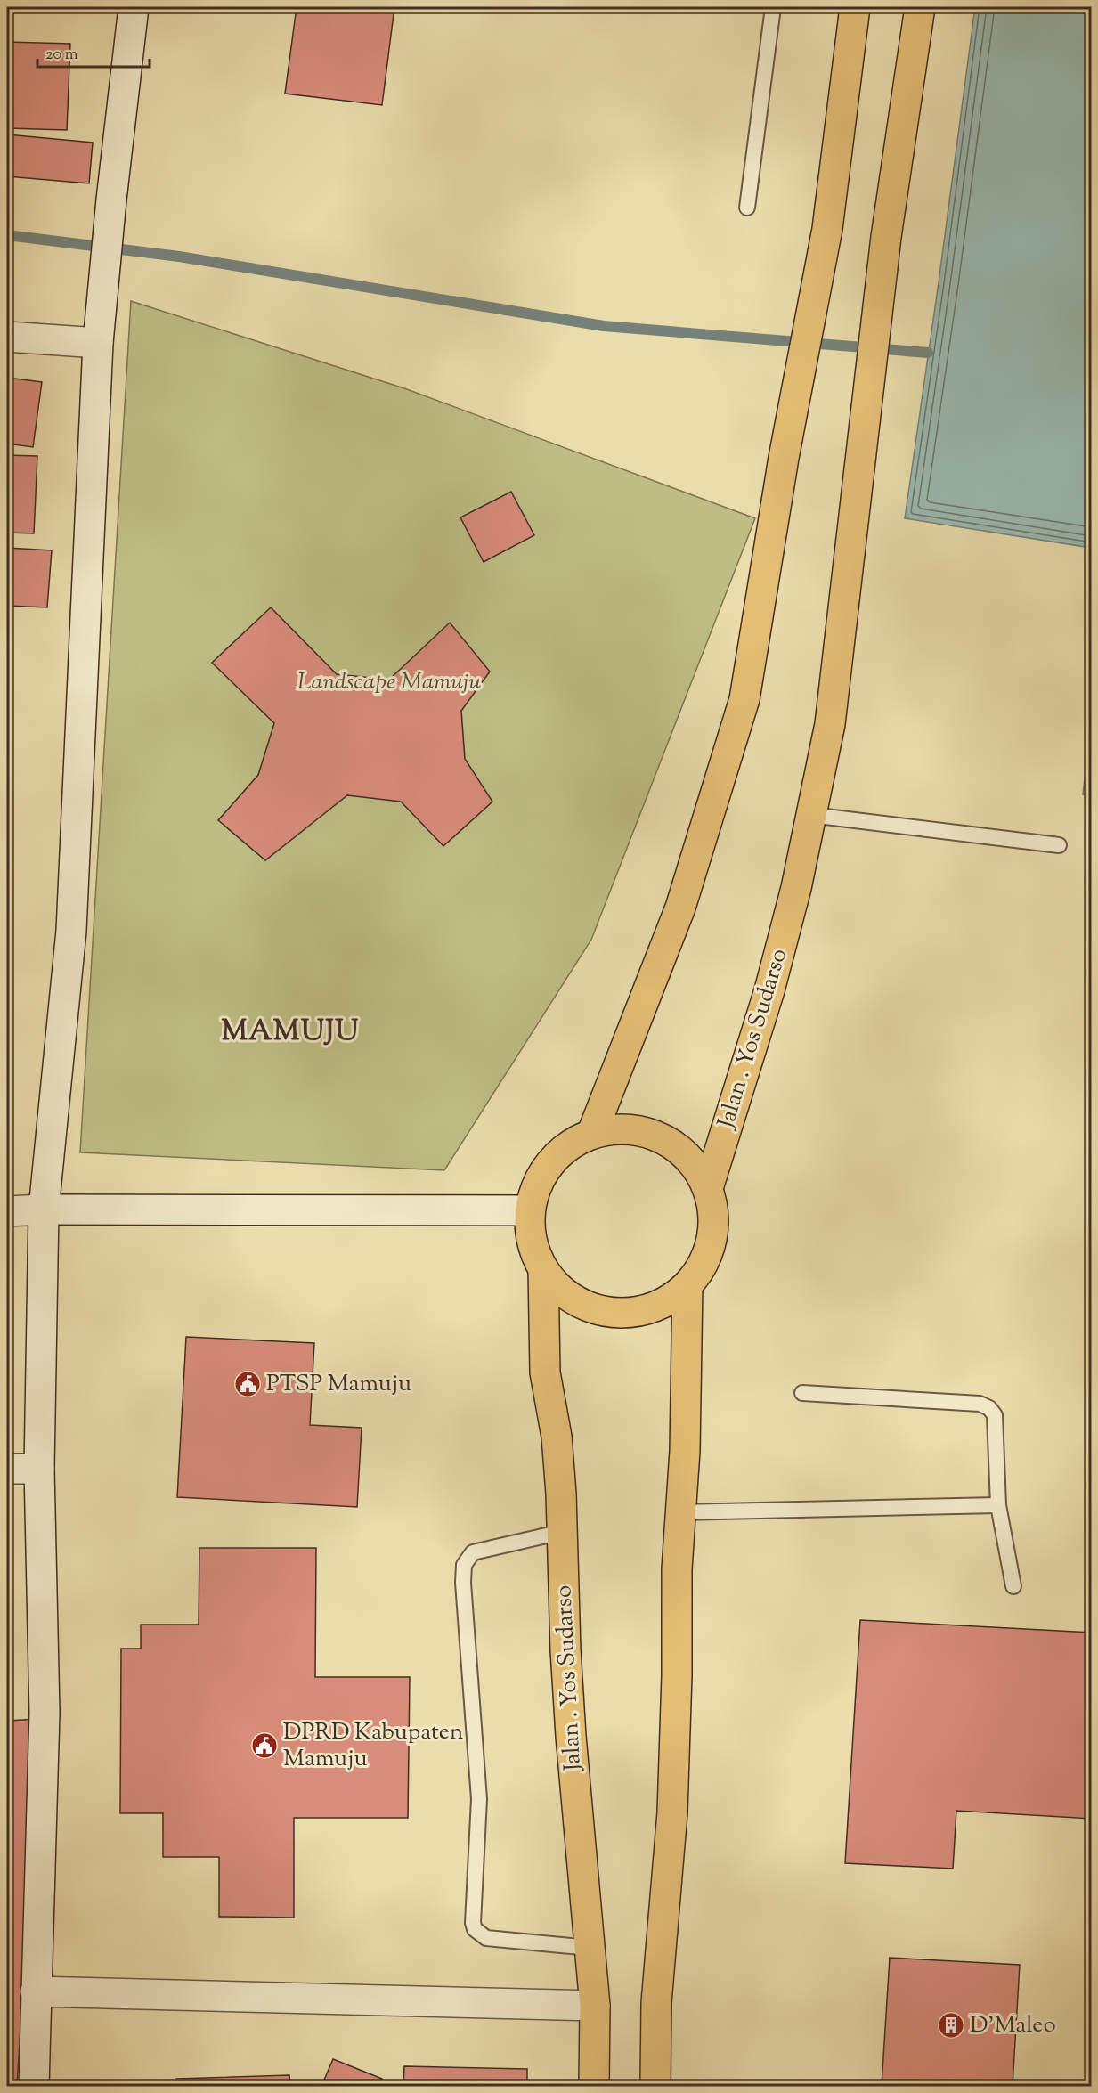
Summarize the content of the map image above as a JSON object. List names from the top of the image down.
{
  "streets": {
    "highway": ["Jalan . Yos Sudarso"]
  },
  "districts": ["MAMUJU"],
  "parks": ["Landscape Mamuju"],
  "places": {
    "public building": ["PTSP Mamuju", "DPRD Kabupaten Mamuju"],
    "building": ["D'Maleo"]
  },
  "scale_bar": "20 m"
}
